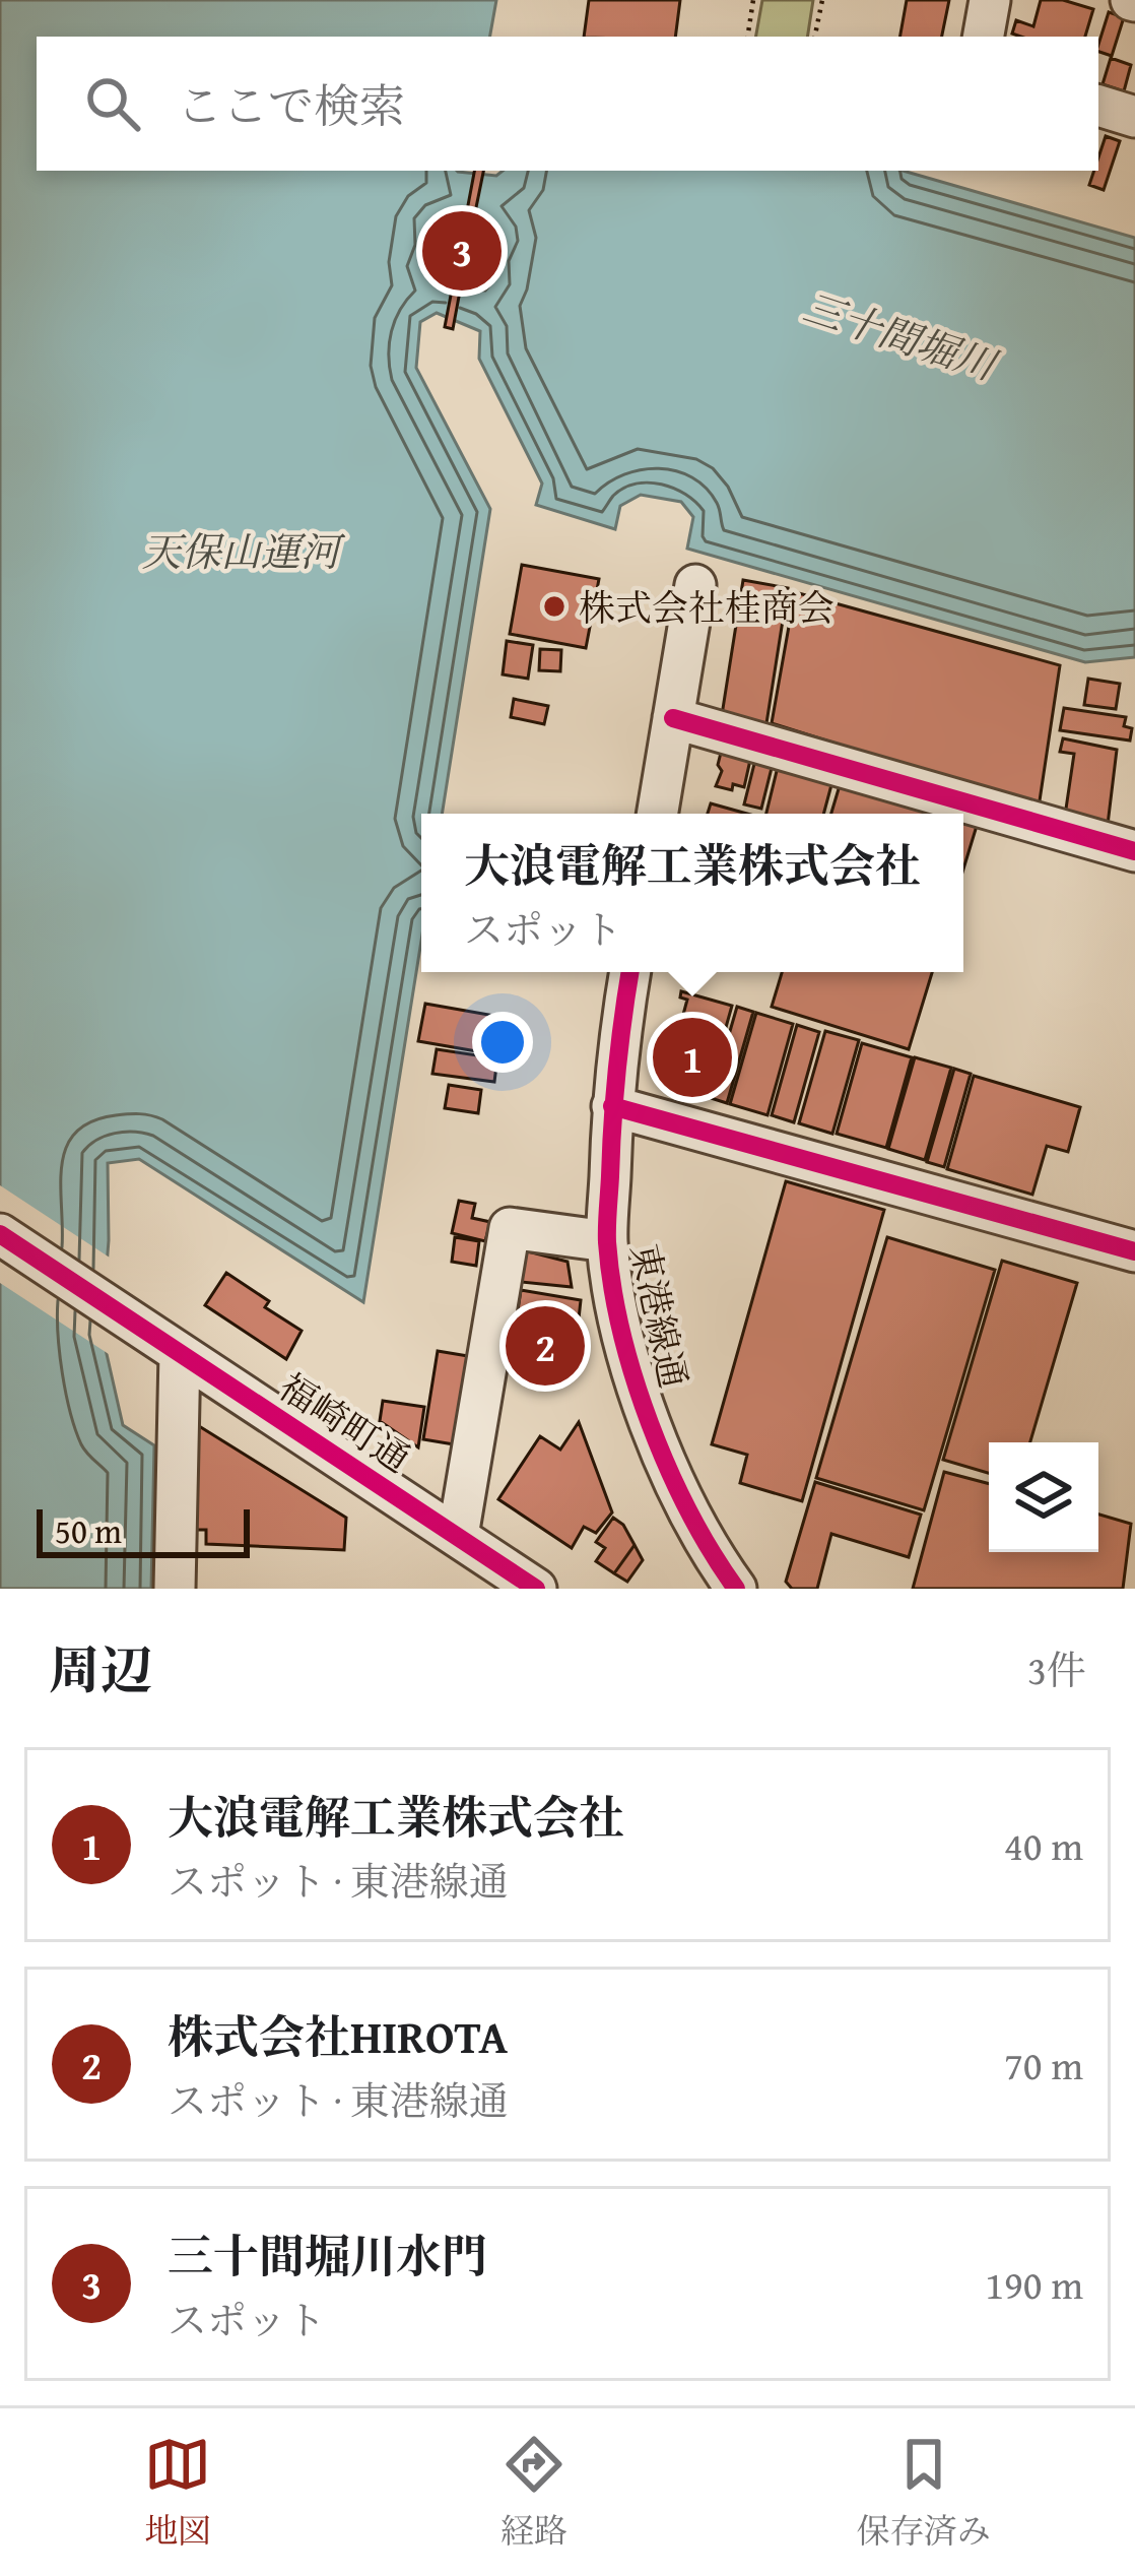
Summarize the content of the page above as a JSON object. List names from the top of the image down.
{
  "streets": {
    "street": ["東港線通", "福崎町通"]
  },
  "water": ["三十間堀川", "天保山運河"],
  "places": ["株式会社桂商会"],
  "scale_bar": "50 m",
  "page": {
    "search": "ここで検索",
    "pins": ["3", "1", "2"],
    "popup": ["大浪電解工業株式会社", "スポット"],
    "scale": "50 m",
    "heading": ["周辺", "3件"],
    "list": [
      {
        "mark": "1",
        "name": "大浪電解工業株式会社",
        "note": "スポット · 東港線通",
        "value": "40 m"
      },
      {
        "mark": "2",
        "name": "株式会社HIROTA",
        "note": "スポット · 東港線通",
        "value": "70 m"
      },
      {
        "mark": "3",
        "name": "三十間堀川水門",
        "note": "スポット",
        "value": "190 m"
      }
    ],
    "nav": ["地図", "経路", "保存済み"]
  }
}
